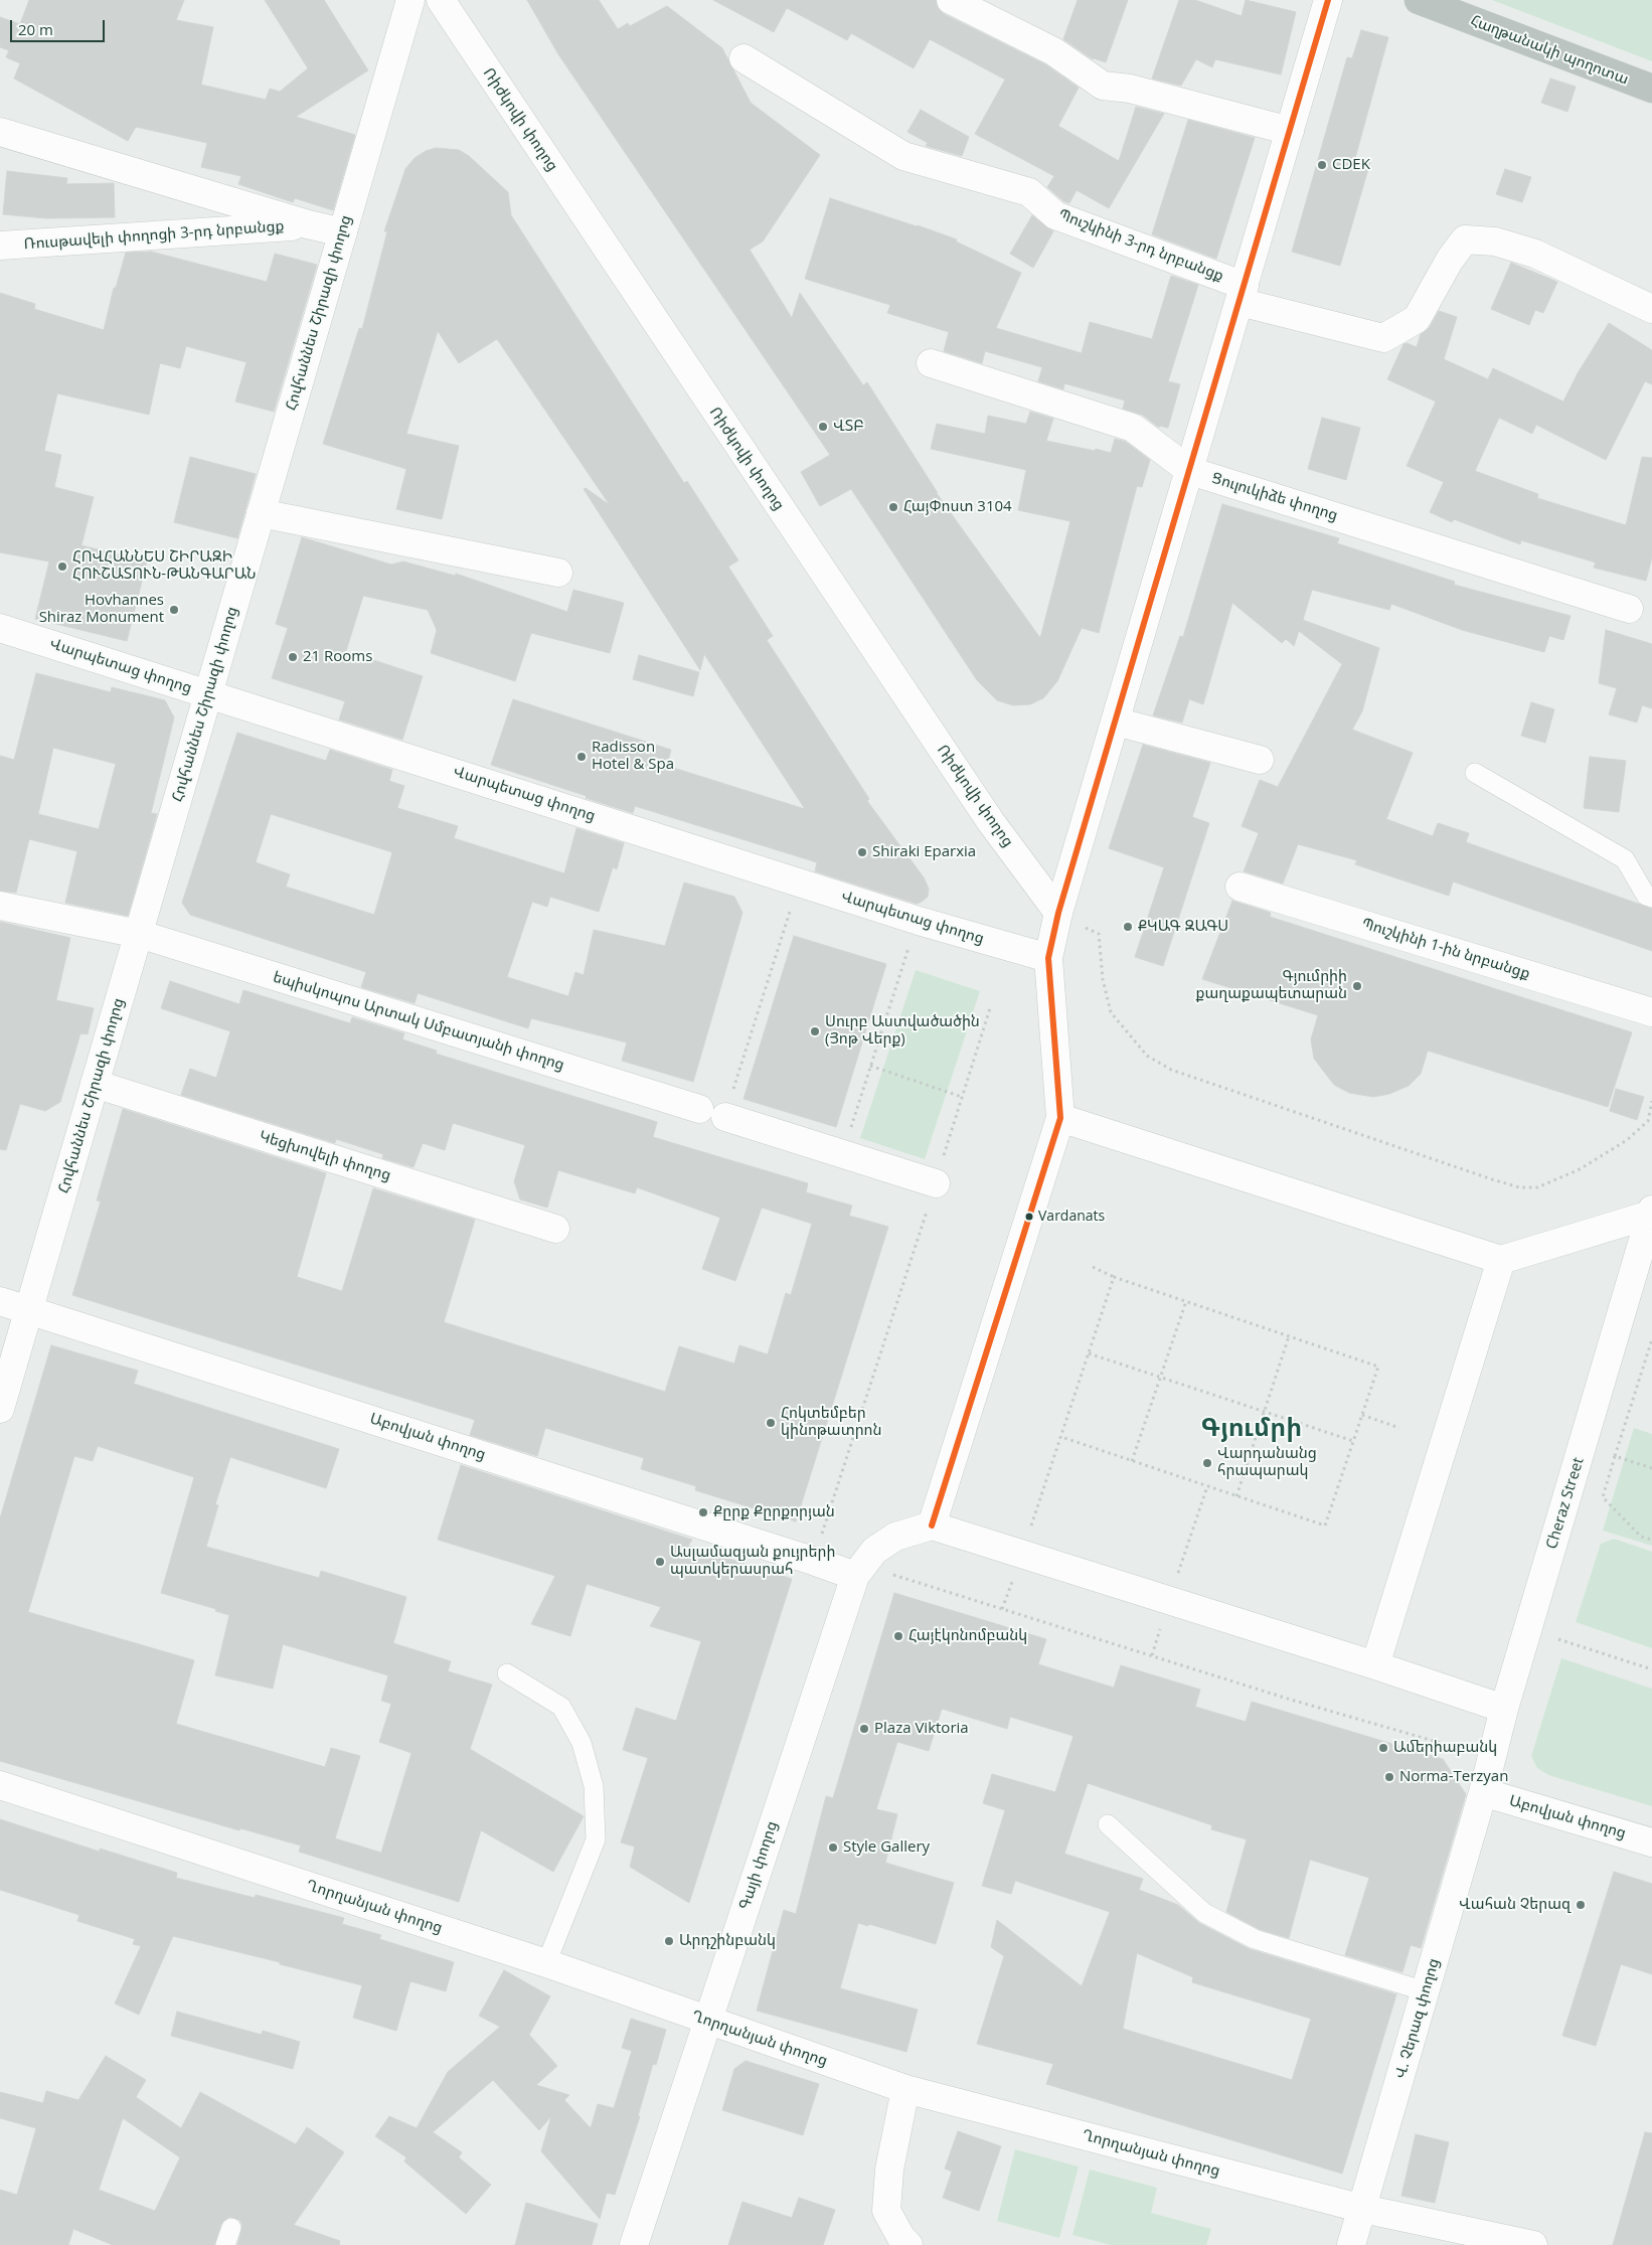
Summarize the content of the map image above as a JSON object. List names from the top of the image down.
{
  "streets": {
    "highway": ["Հաղթանակի պողոտա"],
    "street": [
      "Ռիժկովի փողոց",
      "Ռուսթավելի փողոցի 3-րդ նրբանցք",
      "Պուշկինի 3-րդ նրբանցք",
      "Հովհաննես Շիրազի փողոց",
      "Ցուլուկիձե փողոց",
      "Վարպետաց փողոց",
      "Պուշկինի 1-ին նրբանցք",
      "եպիսկոպոս Արտակ Սմբատյանի փողոց",
      "Կեցխովելի փողոց",
      "Աբովյան փողոց",
      "Cheraz Street",
      "Գայի փողոց",
      "Ղորղանյան փողոց",
      "Վ. Չերազ փողոց"
    ]
  },
  "crossings": [
    ["Հովհաննես Շիրազի փողոց", "Վարպետաց փողոց"],
    ["Հովհաննես Շիրազի փողոց", "եպիսկոպոս Արտակ Սմբատյանի փողոց"],
    ["Հովհաննես Շիրազի փողոց", "Կեցխովելի փողոց"],
    ["Հովհաննես Շիրազի փողոց", "Աբովյան փողոց"],
    ["Աբովյան փողոց", "Cheraz Street"],
    ["Աբովյան փողոց", "Գայի փողոց"],
    ["Աբովյան փողոց", "Վ. Չերազ փողոց"],
    ["Cheraz Street", "Վ. Չերազ փողոց"],
    ["Գայի փողոց", "Ղորղանյան փողոց"],
    ["Ղորղանյան փողոց", "Վ. Չերազ փողոց"]
  ],
  "districts": ["Գյումրի"],
  "places": [
    "CDEK",
    "ՎՏԲ",
    "ՀայՓոստ 3104",
    "ՀՈՎՀԱՆՆԵՍ ՇԻՐԱԶԻ ՀՈՒՇԱՏՈՒՆ-ԹԱՆԳԱՐԱՆ",
    "Hovhannes Shiraz Monument",
    "21 Rooms",
    "Radisson Hotel & Spa",
    "Shiraki Eparxia",
    "ՔԿԱԳ ԶԱԳՍ",
    "Գյումրիի քաղաքապետարան",
    "Սուրբ Աստվածածին (Յոթ Վերք)",
    "Vardanats",
    "Հոկտեմբեր կինոթատրոն",
    "Վարդանանց հրապարակ",
    "Քըրք Քըրքորյան",
    "Ասլամազյան քույրերի պատկերասրահ",
    "Հայէկոնոմբանկ",
    "Plaza Viktoria",
    "Ամերիաբանկ",
    "Norma-Terzyan",
    "Style Gallery",
    "Վահան Չերազ",
    "Արդշինբանկ"
  ],
  "scale_bar": "20 m"
}
